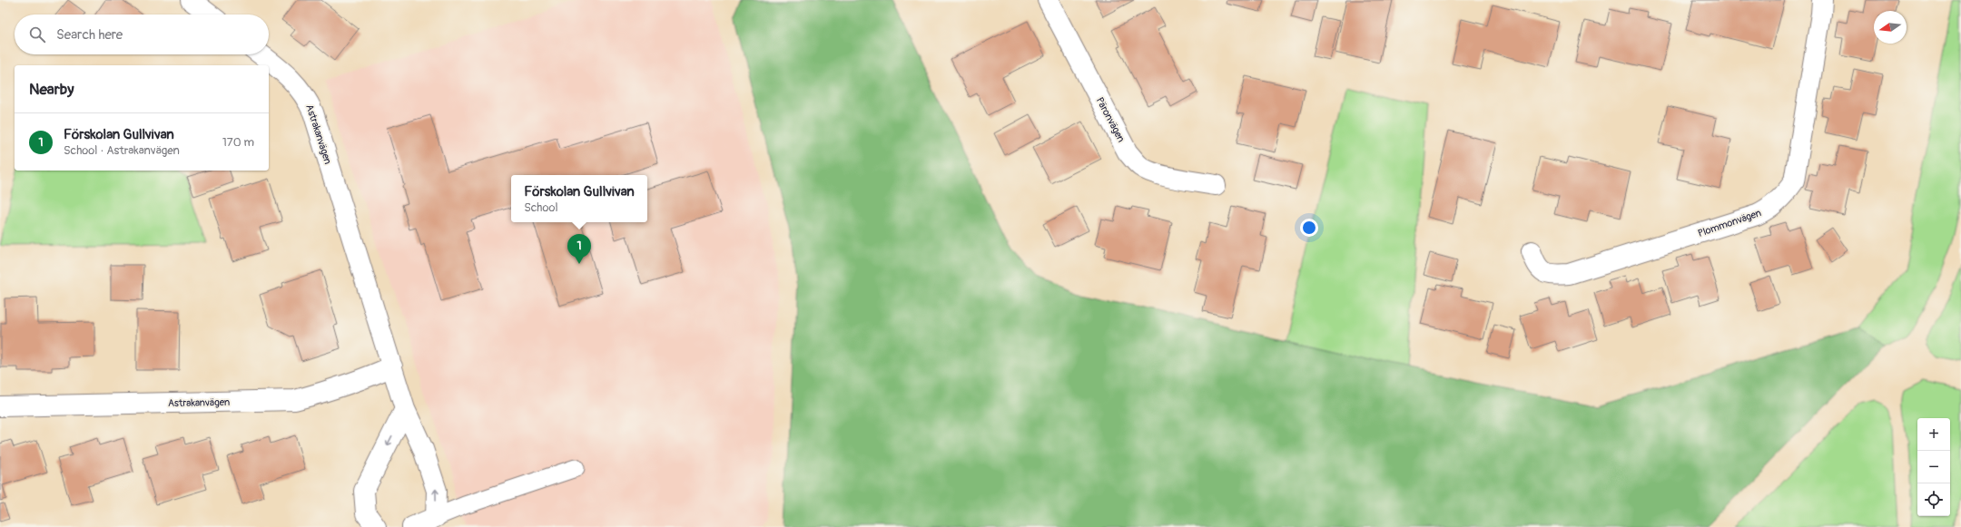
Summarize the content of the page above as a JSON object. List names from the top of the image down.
{
  "streets": {
    "street": ["Päronvägen", "Astrakanvägen", "Plommonvägen"]
  },
  "north": "left",
  "page": {
    "search": "Search here",
    "heading": "Nearby",
    "list": [
      {
        "mark": "1",
        "name": "Förskolan Gullvivan",
        "note": "School · Astrakanvägen",
        "value": "170 m"
      }
    ],
    "popup": ["Förskolan Gullvivan", "School"],
    "pins": "1",
    "map_buttons": ["+", "−"]
  }
}
